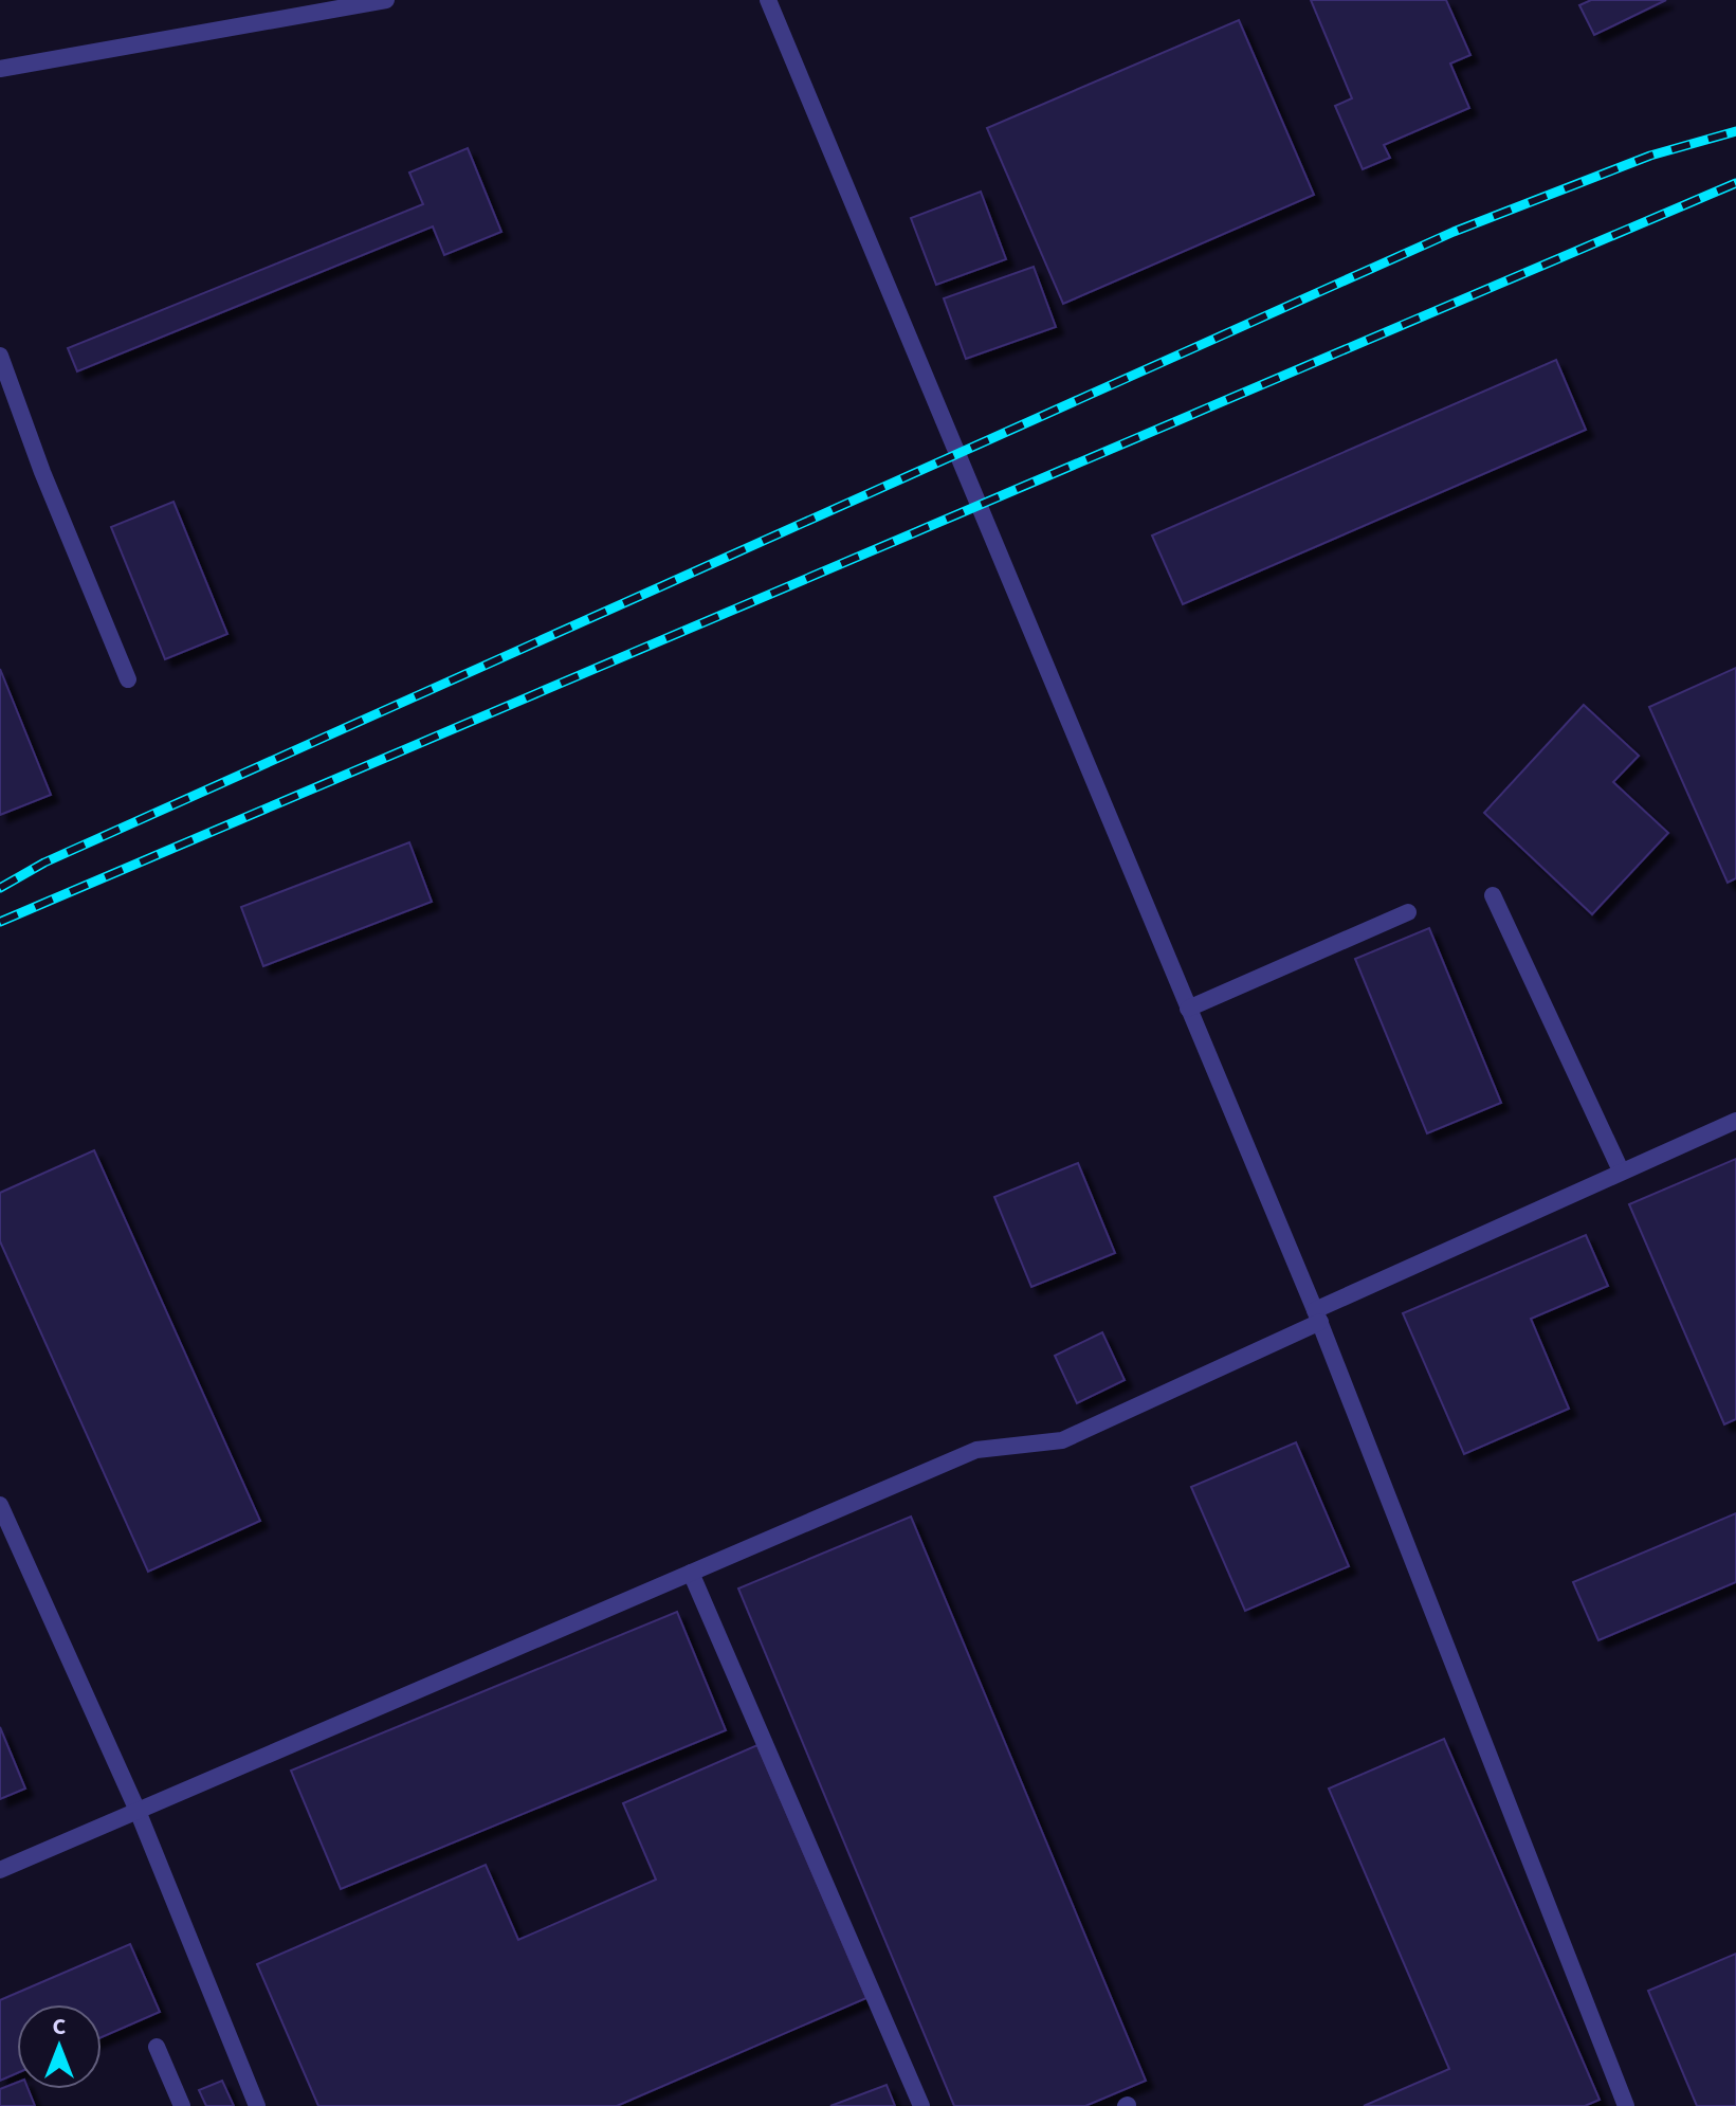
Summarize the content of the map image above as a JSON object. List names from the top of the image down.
{
  "north": "top"
}
